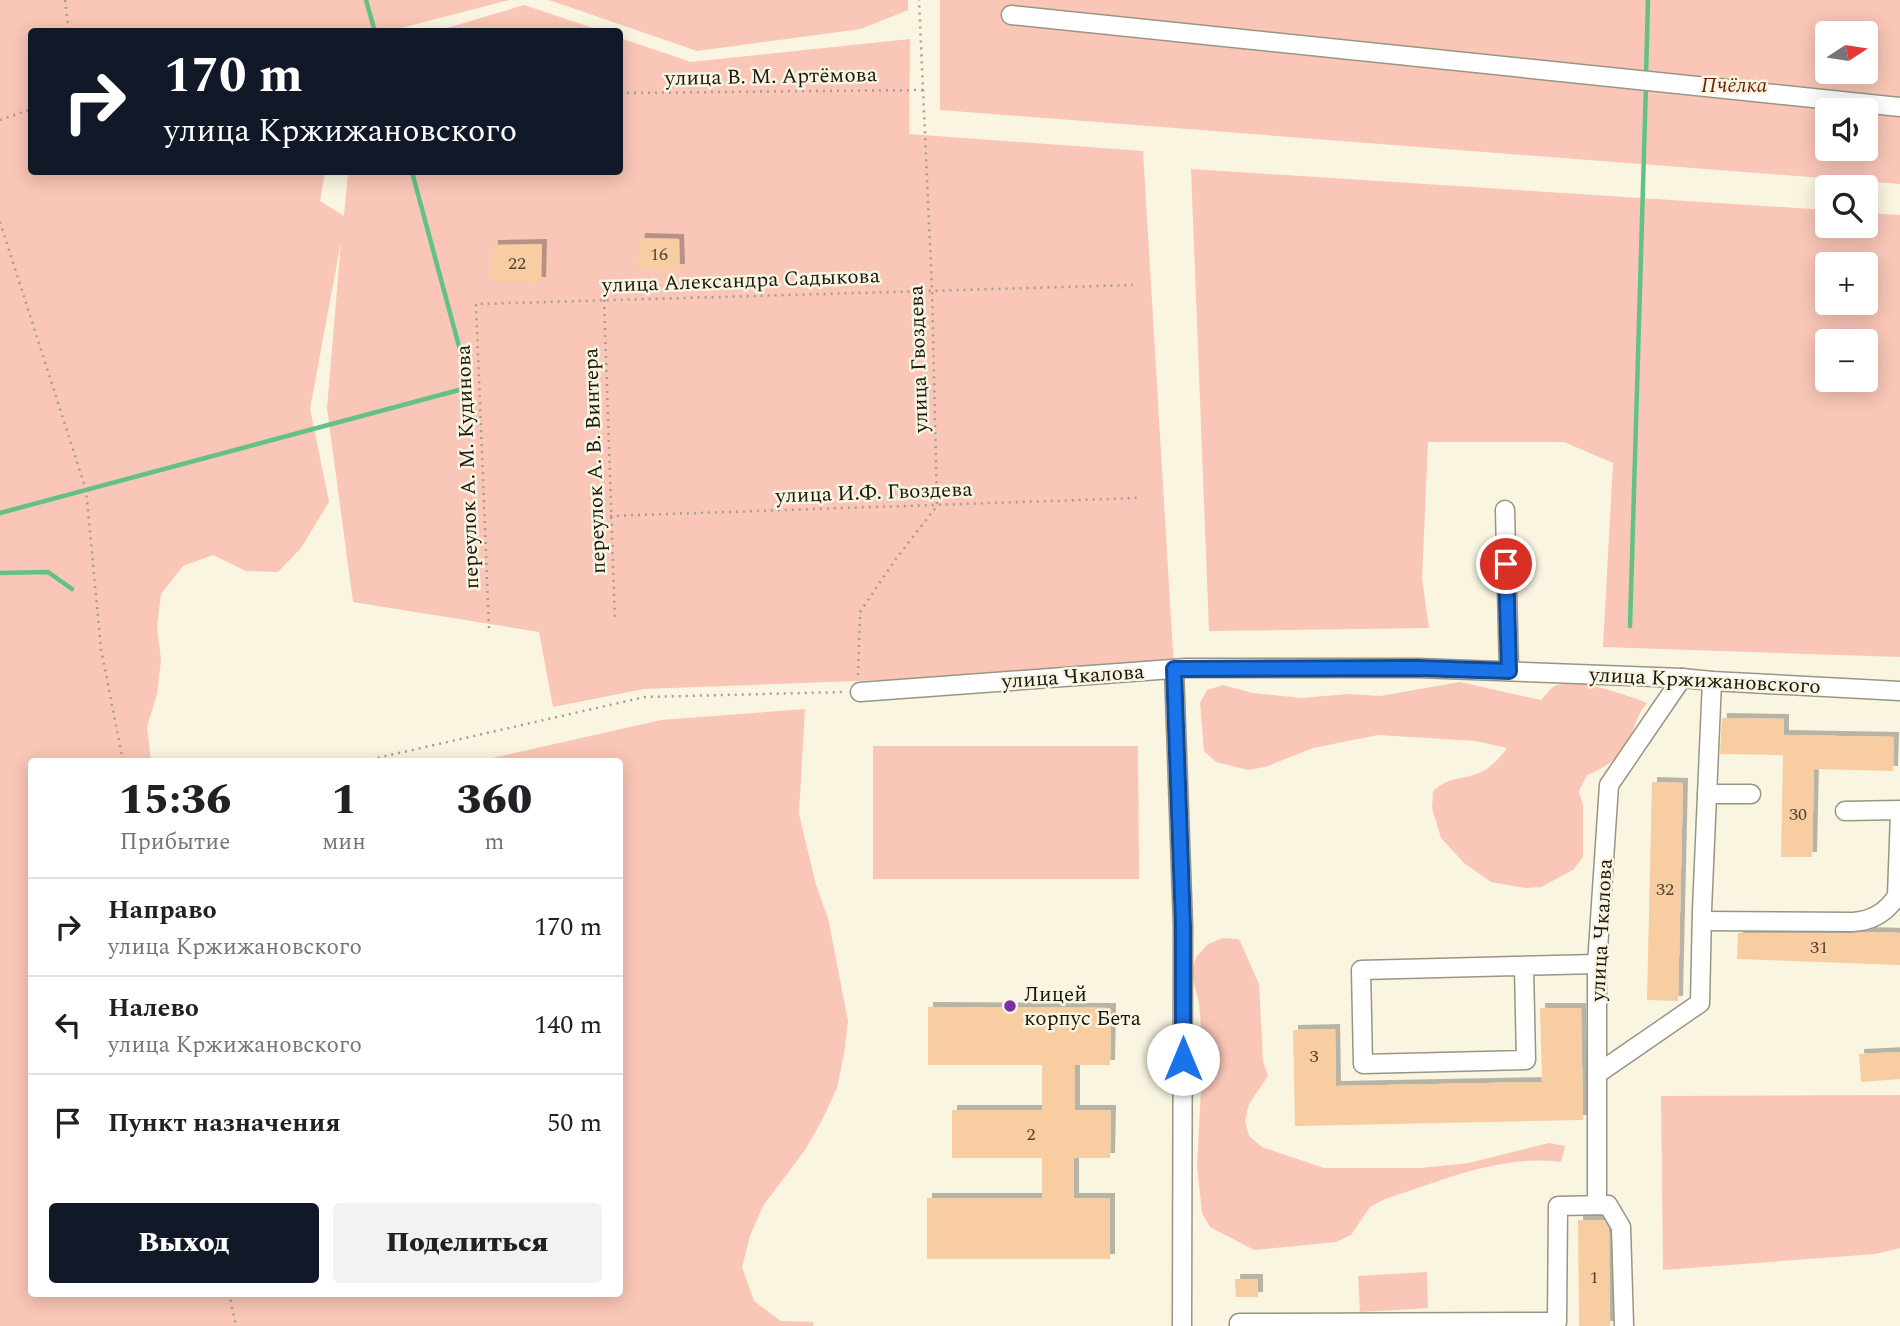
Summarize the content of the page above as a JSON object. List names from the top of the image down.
{
  "streets": {
    "street": ["улица Чкалова", "улица Кржижановского"],
    "path": [
      "улица В. М. Артёмова",
      "улица Александра Садыкова",
      "улица Гвоздева",
      "переулок А. В. Винтера",
      "переулок А. М. Кудинова",
      "улица И.Ф. Гвоздева"
    ]
  },
  "crossings": [
    ["улица В. М. Артёмова", "улица Гвоздева"],
    ["улица Александра Садыкова", "улица Гвоздева"],
    ["улица Александра Садыкова", "переулок А. В. Винтера"],
    ["улица Александра Садыкова", "переулок А. М. Кудинова"],
    ["улица Гвоздева", "улица И.Ф. Гвоздева"],
    ["переулок А. В. Винтера", "улица И.Ф. Гвоздева"],
    ["улица Чкалова", "улица Кржижановского"]
  ],
  "parks": ["Пчёлка"],
  "places": ["Лицей корпус Бета"],
  "house_numbers": [
    "16",
    "22",
    "30",
    "32",
    "31",
    "3",
    "2",
    "1"
  ],
  "north": "right",
  "page": {
    "map_buttons": ["+", "−"],
    "turn": ["170 m", "улица Кржижановского"],
    "eta": [
      "15:36",
      "Прибытие",
      "1",
      "мин",
      "360",
      "m"
    ],
    "list": [
      {
        "name": "Направо",
        "note": "улица Кржижановского",
        "value": "170 m"
      },
      {
        "name": "Налево",
        "note": "улица Кржижановского",
        "value": "140 m"
      },
      {
        "name": "Пункт назначения",
        "value": "50 m"
      }
    ],
    "buttons": ["Выход", "Поделиться"]
  }
}
